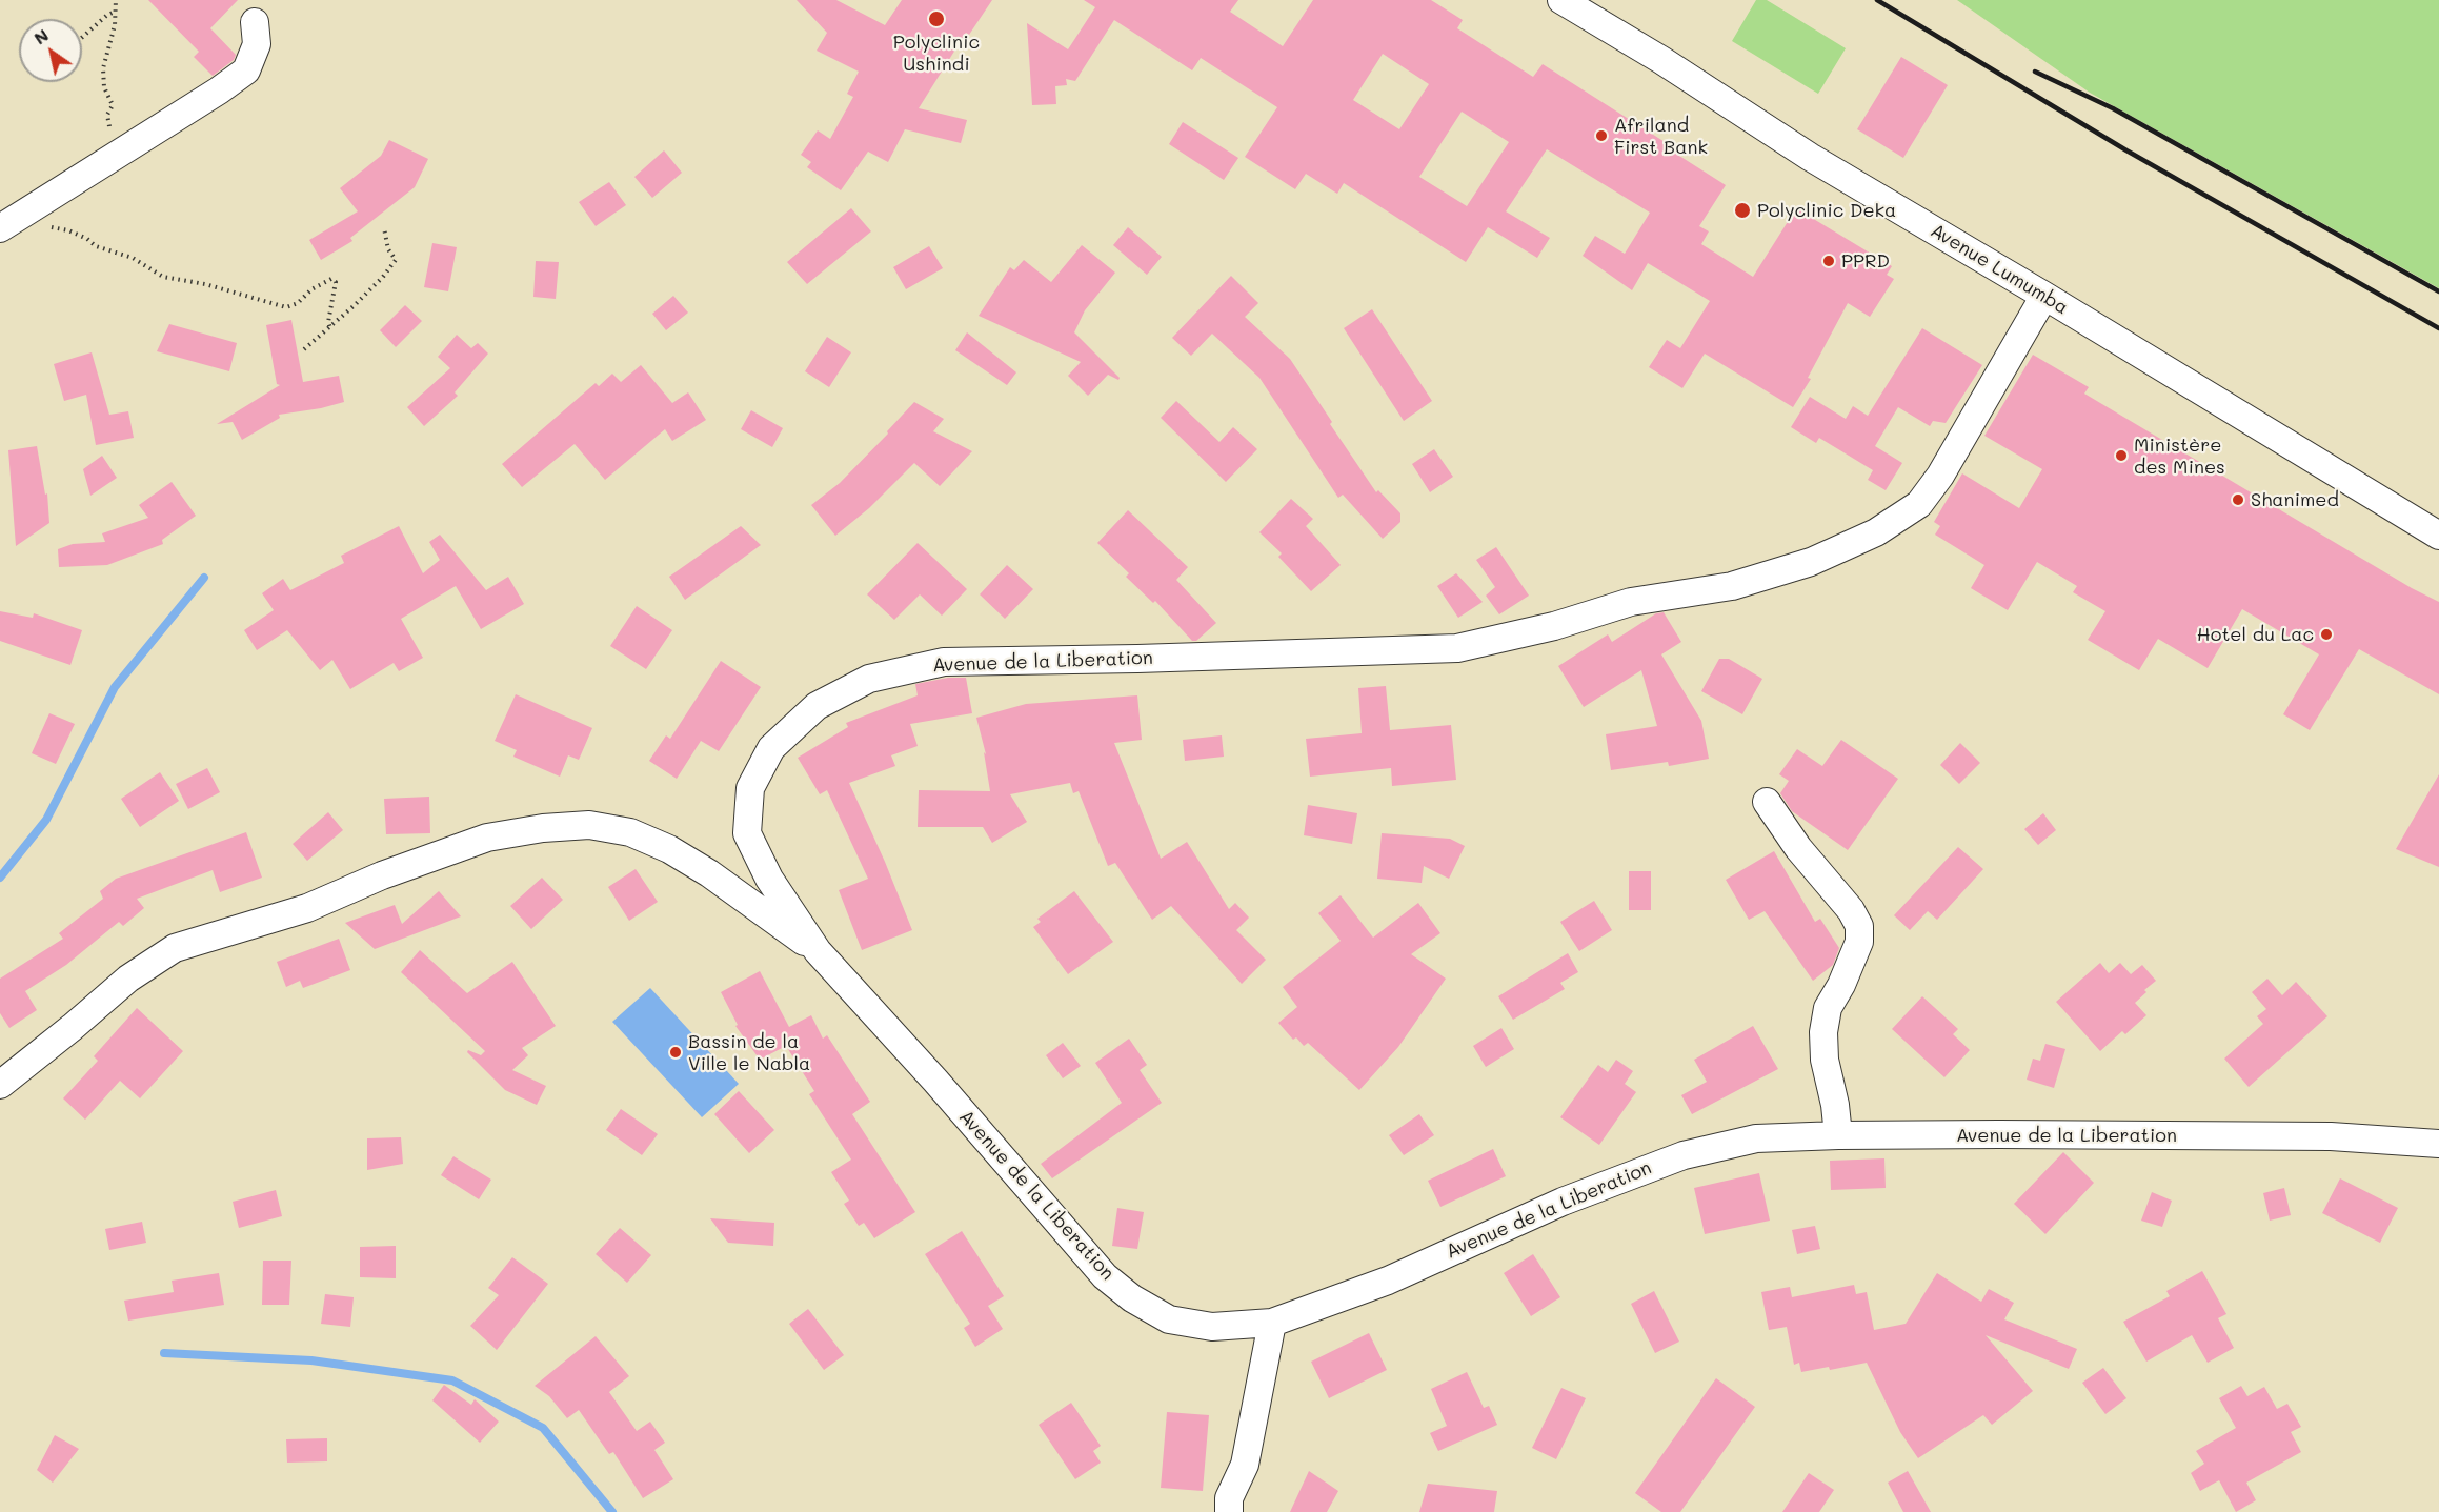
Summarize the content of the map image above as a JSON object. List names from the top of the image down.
{
  "streets": {
    "street": ["Avenue Lumumba", "Avenue de la Liberation"]
  },
  "crossings": [
    ["Avenue Lumumba", "Avenue de la Liberation"]
  ],
  "places": [
    "Polyclinic Ushindi",
    "Afriland First Bank",
    "Polyclinic Deka",
    "PPRD",
    "Ministère des Mines",
    "Shanimed",
    "Hotel du Lac",
    "Bassin de la Ville le Nabla"
  ],
  "north": "top left"
}
